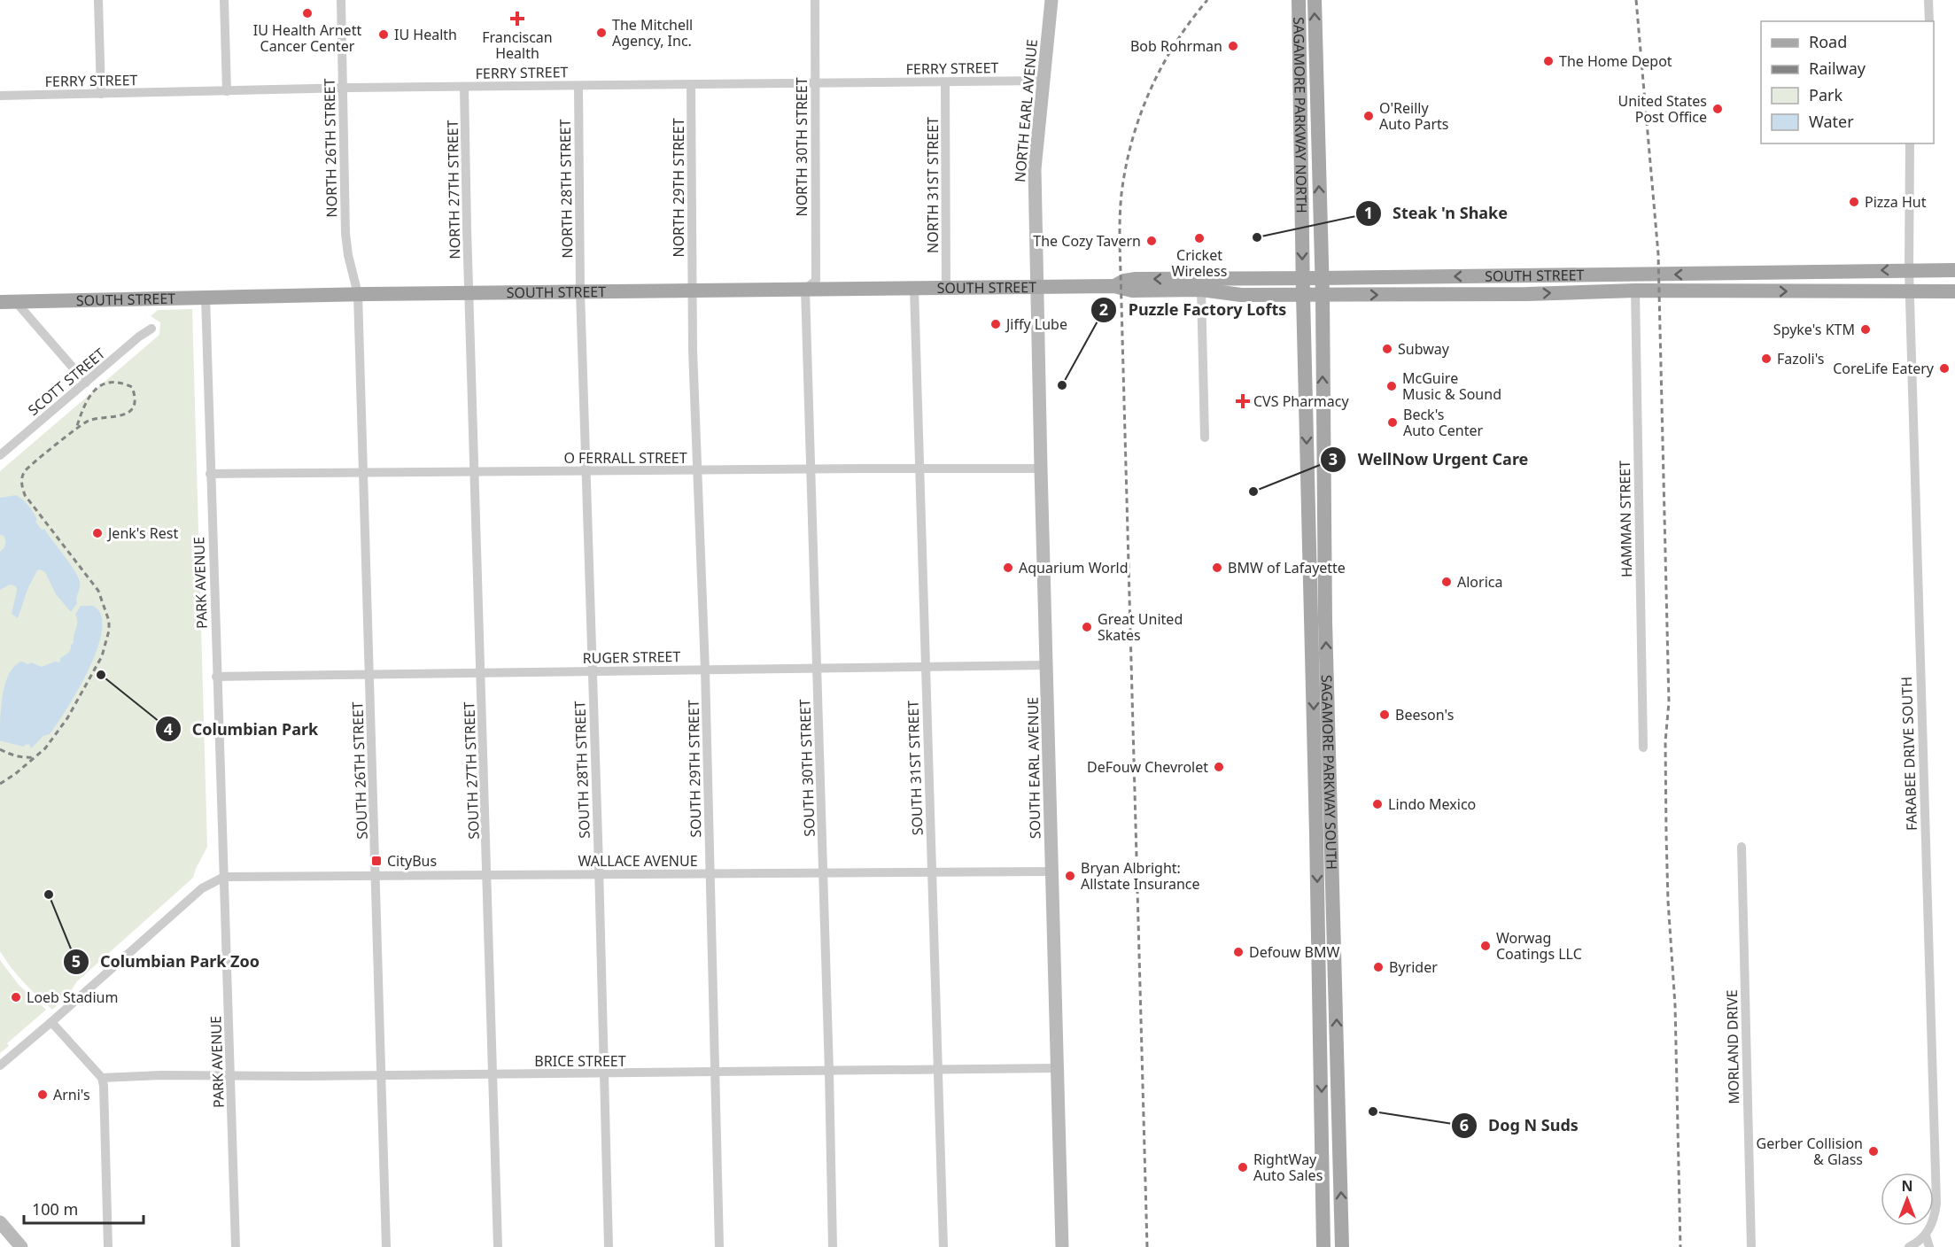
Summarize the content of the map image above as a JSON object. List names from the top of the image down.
{
  "streets": {
    "main road": ["SAGAMORE PARKWAY NORTH", "SOUTH STREET", "SAGAMORE PARKWAY SOUTH"],
    "street": [
      "FERRY STREET",
      "NORTH EARL AVENUE",
      "NORTH 30TH STREET",
      "NORTH 26TH STREET",
      "NORTH 31ST STREET",
      "NORTH 29TH STREET",
      "NORTH 28TH STREET",
      "NORTH 27TH STREET",
      "SCOTT STREET",
      "O FERRALL STREET",
      "HAMMAN STREET",
      "PARK AVENUE",
      "RUGER STREET",
      "FARABEE DRIVE SOUTH",
      "SOUTH 30TH STREET",
      "SOUTH 31ST STREET",
      "SOUTH EARL AVENUE",
      "SOUTH 29TH STREET",
      "SOUTH 28TH STREET",
      "SOUTH 26TH STREET",
      "SOUTH 27TH STREET",
      "WALLACE AVENUE",
      "MORLAND DRIVE",
      "BRICE STREET"
    ]
  },
  "crossings": [
    ["FERRY STREET", "NORTH EARL AVENUE"],
    ["FERRY STREET", "NORTH 30TH STREET"],
    ["FERRY STREET", "NORTH 26TH STREET"],
    ["FERRY STREET", "NORTH 31ST STREET"],
    ["FERRY STREET", "NORTH 29TH STREET"],
    ["FERRY STREET", "NORTH 28TH STREET"],
    ["FERRY STREET", "NORTH 27TH STREET"],
    ["NORTH EARL AVENUE", "SOUTH STREET"],
    ["NORTH EARL AVENUE", "SOUTH EARL AVENUE"],
    ["SAGAMORE PARKWAY NORTH", "SOUTH STREET"],
    ["SAGAMORE PARKWAY NORTH", "SAGAMORE PARKWAY SOUTH"],
    ["NORTH 30TH STREET", "SOUTH STREET"],
    ["NORTH 30TH STREET", "SOUTH 30TH STREET"],
    ["NORTH 26TH STREET", "SOUTH STREET"],
    ["NORTH 26TH STREET", "SOUTH 26TH STREET"],
    ["NORTH 31ST STREET", "SOUTH STREET"],
    ["NORTH 29TH STREET", "SOUTH STREET"],
    ["NORTH 29TH STREET", "SOUTH 29TH STREET"],
    ["NORTH 28TH STREET", "SOUTH STREET"],
    ["NORTH 28TH STREET", "SOUTH 28TH STREET"],
    ["NORTH 27TH STREET", "SOUTH STREET"],
    ["NORTH 27TH STREET", "SOUTH 27TH STREET"],
    ["SOUTH STREET", "HAMMAN STREET"],
    ["SOUTH STREET", "PARK AVENUE"],
    ["SOUTH STREET", "FARABEE DRIVE SOUTH"],
    ["SOUTH STREET", "SOUTH 30TH STREET"],
    ["SOUTH STREET", "SOUTH 31ST STREET"],
    ["SOUTH STREET", "SOUTH EARL AVENUE"],
    ["SOUTH STREET", "SOUTH 29TH STREET"],
    ["SOUTH STREET", "SOUTH 28TH STREET"],
    ["SOUTH STREET", "SOUTH 26TH STREET"],
    ["SOUTH STREET", "SOUTH 27TH STREET"],
    ["SOUTH STREET", "SAGAMORE PARKWAY SOUTH"],
    ["O FERRALL STREET", "PARK AVENUE"],
    ["O FERRALL STREET", "SOUTH 30TH STREET"],
    ["O FERRALL STREET", "SOUTH 31ST STREET"],
    ["O FERRALL STREET", "SOUTH EARL AVENUE"],
    ["O FERRALL STREET", "SOUTH 29TH STREET"],
    ["O FERRALL STREET", "SOUTH 28TH STREET"],
    ["O FERRALL STREET", "SOUTH 26TH STREET"],
    ["O FERRALL STREET", "SOUTH 27TH STREET"],
    ["PARK AVENUE", "RUGER STREET"],
    ["PARK AVENUE", "WALLACE AVENUE"],
    ["PARK AVENUE", "BRICE STREET"],
    ["RUGER STREET", "SOUTH 30TH STREET"],
    ["RUGER STREET", "SOUTH 31ST STREET"],
    ["RUGER STREET", "SOUTH EARL AVENUE"],
    ["RUGER STREET", "SOUTH 29TH STREET"],
    ["RUGER STREET", "SOUTH 28TH STREET"],
    ["RUGER STREET", "SOUTH 26TH STREET"],
    ["RUGER STREET", "SOUTH 27TH STREET"],
    ["SOUTH 30TH STREET", "WALLACE AVENUE"],
    ["SOUTH 30TH STREET", "BRICE STREET"],
    ["SOUTH 31ST STREET", "WALLACE AVENUE"],
    ["SOUTH 31ST STREET", "BRICE STREET"],
    ["SOUTH EARL AVENUE", "WALLACE AVENUE"],
    ["SOUTH EARL AVENUE", "BRICE STREET"],
    ["SOUTH 29TH STREET", "WALLACE AVENUE"],
    ["SOUTH 29TH STREET", "BRICE STREET"],
    ["SOUTH 28TH STREET", "WALLACE AVENUE"],
    ["SOUTH 28TH STREET", "BRICE STREET"],
    ["SOUTH 26TH STREET", "WALLACE AVENUE"],
    ["SOUTH 26TH STREET", "BRICE STREET"],
    ["SOUTH 27TH STREET", "WALLACE AVENUE"],
    ["SOUTH 27TH STREET", "BRICE STREET"]
  ],
  "places": {
    "other": [
      "IU Health Arnett Cancer Center",
      "The Mitchell Agency, Inc.",
      "IU Health",
      "Bob Rohrman",
      "The Home Depot",
      "United States Post Office",
      "O'Reilly Auto Parts",
      "Pizza Hut",
      "Steak 'n Shake",
      "Cricket Wireless",
      "The Cozy Tavern",
      "Jiffy Lube",
      "Spyke's KTM",
      "Subway",
      "Fazoli's",
      "CoreLife Eatery",
      "Puzzle Factory Lofts",
      "McGuire Music & Sound",
      "Beck's Auto Center",
      "WellNow Urgent Care",
      "Jenk's Rest",
      "Aquarium World",
      "BMW of Lafayette",
      "Alorica",
      "Great United Skates",
      "Columbian Park",
      "Beeson's",
      "DeFouw Chevrolet",
      "Lindo Mexico",
      "Bryan Albright: Allstate Insurance",
      "Columbian Park Zoo",
      "Worwag Coatings LLC",
      "Defouw BMW",
      "Byrider",
      "Loeb Stadium",
      "Arni's",
      "Dog N Suds",
      "Gerber Collision & Glass",
      "RightWay Auto Sales"
    ],
    "health": ["Franciscan Health", "CVS Pharmacy"],
    "transit": ["CityBus"]
  },
  "legend": [
    "Road",
    "Railway",
    "Park",
    "Water"
  ],
  "scale_bar": "100 m",
  "north": "top"
}
